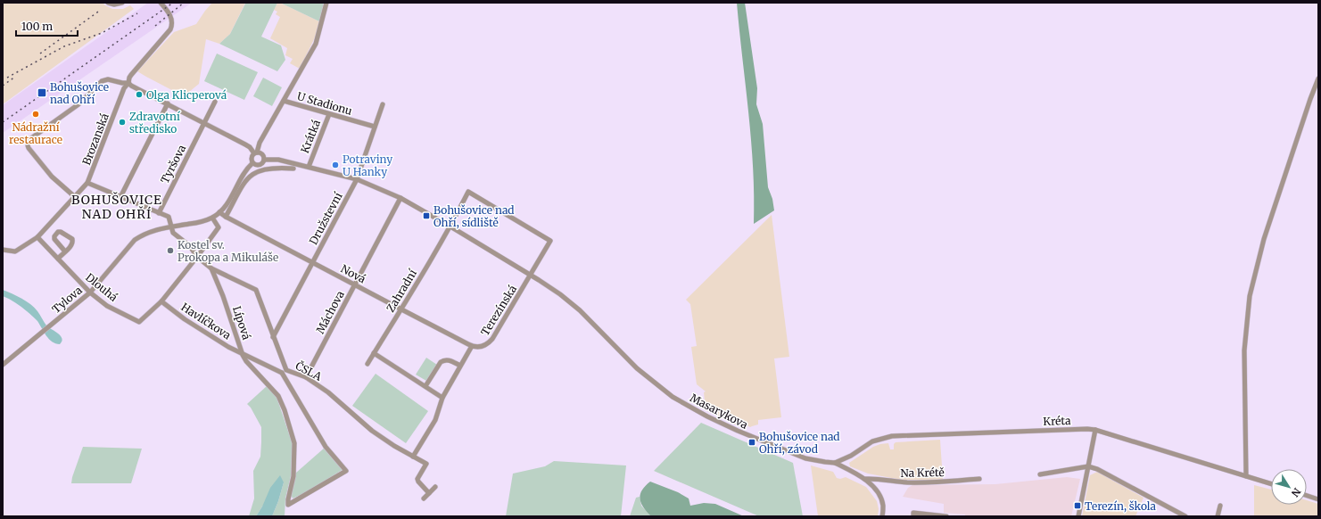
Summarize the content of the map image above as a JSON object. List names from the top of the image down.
{
  "streets": {
    "street": [
      "U Stadionu",
      "Krátká",
      "Brozanská",
      "Tyršova",
      "Družstevní",
      "Nová",
      "Dlouhá",
      "Zahradní",
      "Tylova",
      "Terezínská",
      "Máchova",
      "Havlíčkova",
      "Lípová",
      "ČSLA",
      "Masarykova",
      "Kréta",
      "Na Krétě"
    ]
  },
  "crossings": [
    ["U Stadionu", "Krátká"],
    ["U Stadionu", "Družstevní"],
    ["Tyršova", "Lípová"],
    ["Družstevní", "Nová"],
    ["Družstevní", "ČSLA"],
    ["Nová", "Zahradní"],
    ["Nová", "Terezínská"],
    ["Nová", "Máchova"],
    ["Dlouhá", "Tylova"],
    ["Dlouhá", "Havlíčkova"],
    ["Zahradní", "Terezínská"],
    ["Zahradní", "Masarykova"],
    ["Tylova", "Lípová"],
    ["Terezínská", "Masarykova"],
    ["Máchova", "ČSLA"],
    ["Havlíčkova", "Lípová"],
    ["Lípová", "ČSLA"],
    ["Masarykova", "Kréta"]
  ],
  "districts": ["BOHUŠOVICE NAD OHŘÍ"],
  "places": {
    "transit": [
      "Bohušovice nad Ohří",
      "Bohušovice nad Ohří, sídliště",
      "Bohušovice nad Ohří, závod",
      "Terezín, škola"
    ],
    "other": [
      "Olga Klicperová",
      "Nádražní restaurace",
      "Zdravotní středisko",
      "Potraviny U Hanky",
      "Kostel sv. Prokopa a Mikuláše"
    ]
  },
  "scale_bar": "100 m",
  "north": "bottom right"
}
